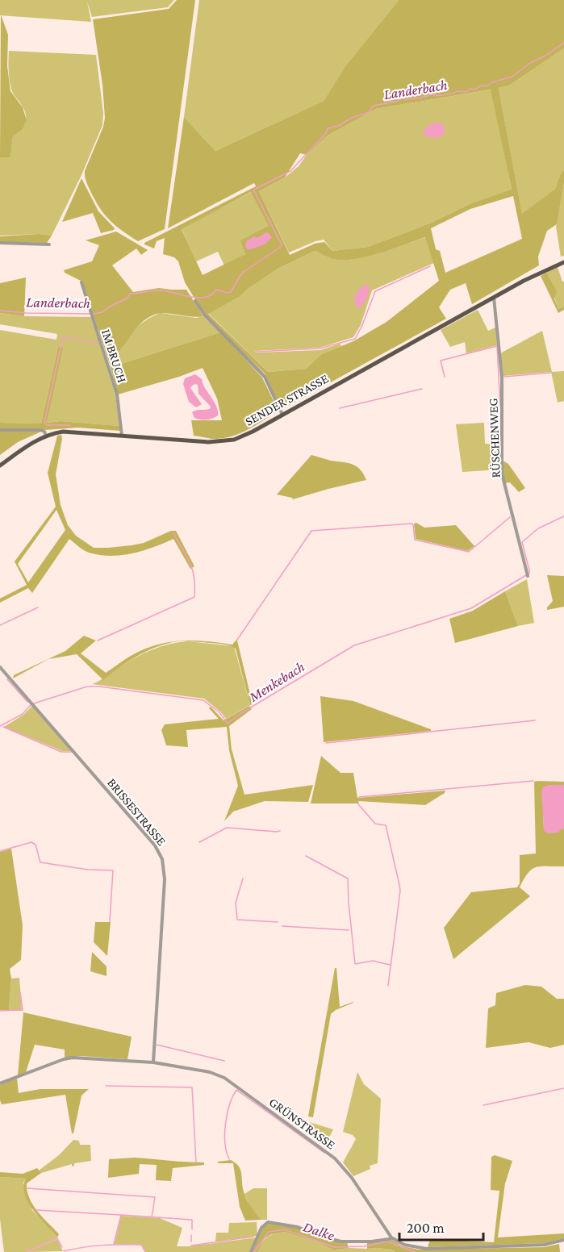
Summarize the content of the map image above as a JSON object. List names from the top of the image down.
{
  "streets": {
    "main road": ["SENDER STRASSE"],
    "street": [
      "IM BRUCH",
      "RÜSCHENWEG",
      "BRISSESTRASSE",
      "GRÜNSTRASSE"
    ]
  },
  "crossings": [
    ["IM BRUCH", "SENDER STRASSE"],
    ["SENDER STRASSE", "RÜSCHENWEG"],
    ["BRISSESTRASSE", "GRÜNSTRASSE"]
  ],
  "water": ["Landerbach", "Menkebach", "Dalke"],
  "scale_bar": "200 m"
}
